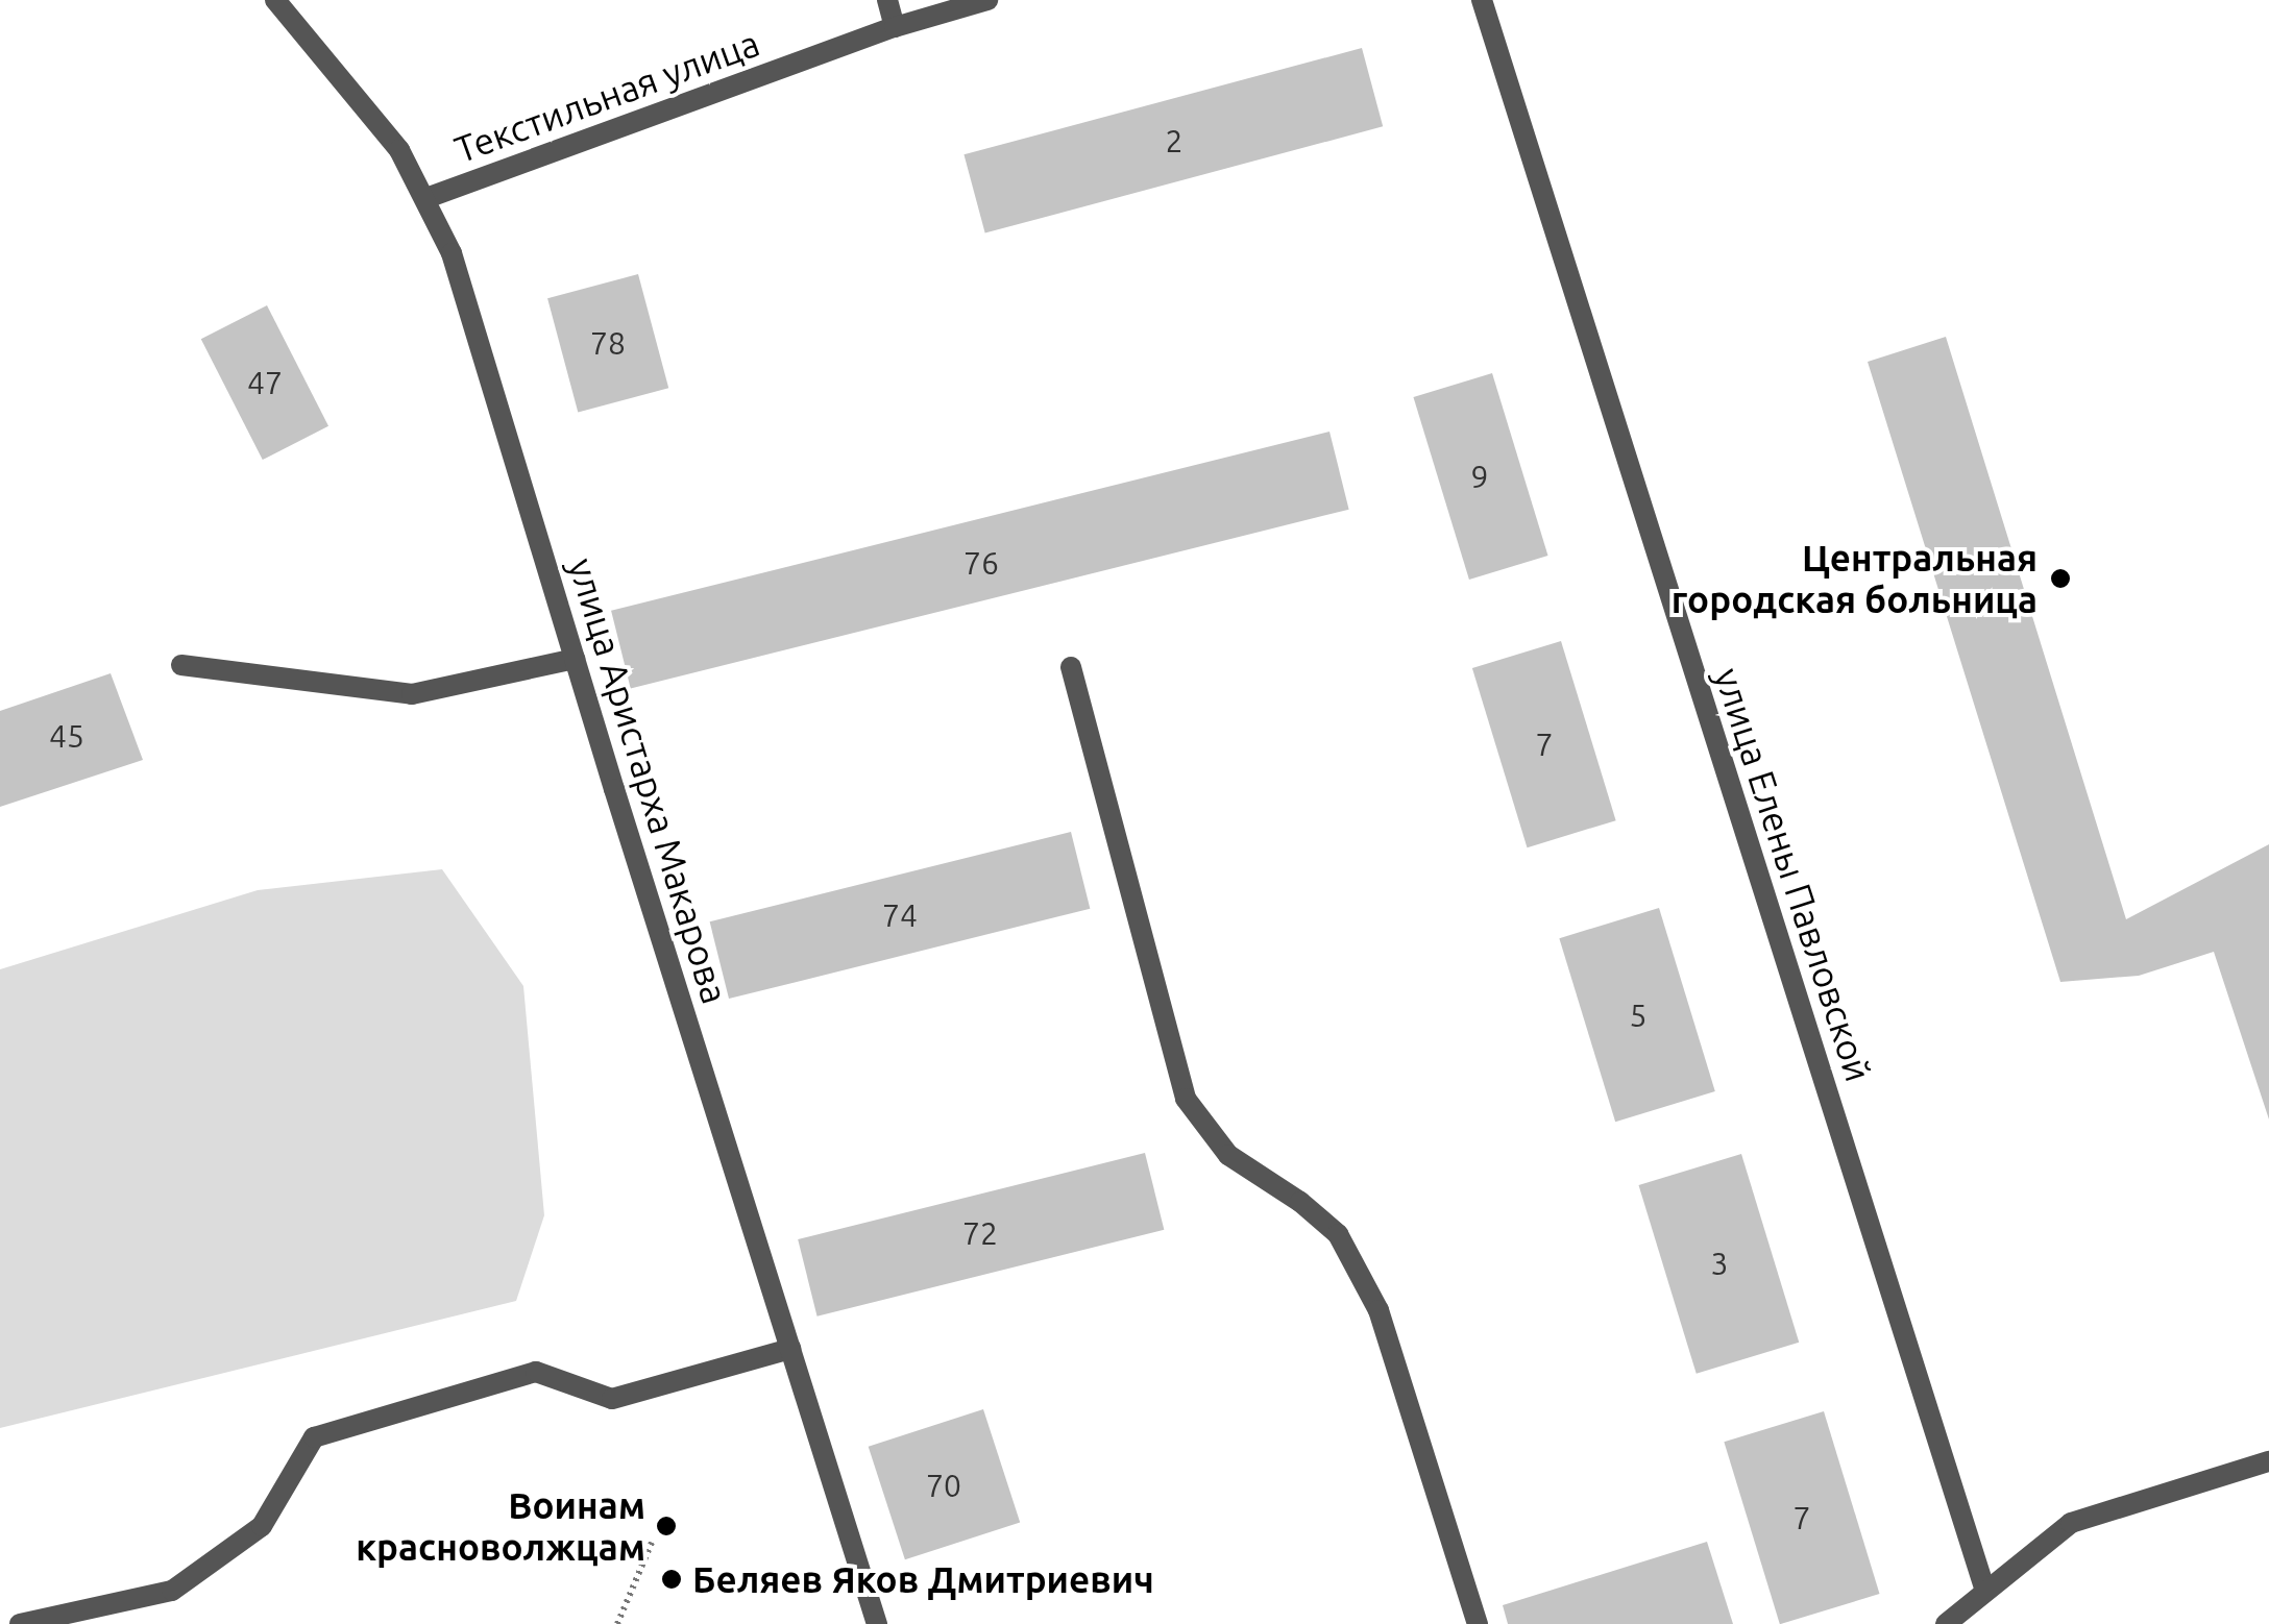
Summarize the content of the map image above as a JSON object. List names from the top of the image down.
{
  "streets": {
    "street": ["Текстильная улица", "улица Аристарха Макарова", "улица Елены Павловской"]
  },
  "crossings": [
    ["Текстильная улица", "улица Аристарха Макарова"]
  ],
  "places": ["Центральная городская больница", "Воинам красноволжцам", "Беляев Яков Дмитриевич"],
  "house_numbers": [
    "2",
    "78",
    "47",
    "9",
    "76",
    "45",
    "7",
    "74",
    "5",
    "72",
    "3",
    "70",
    "7"
  ]
}
